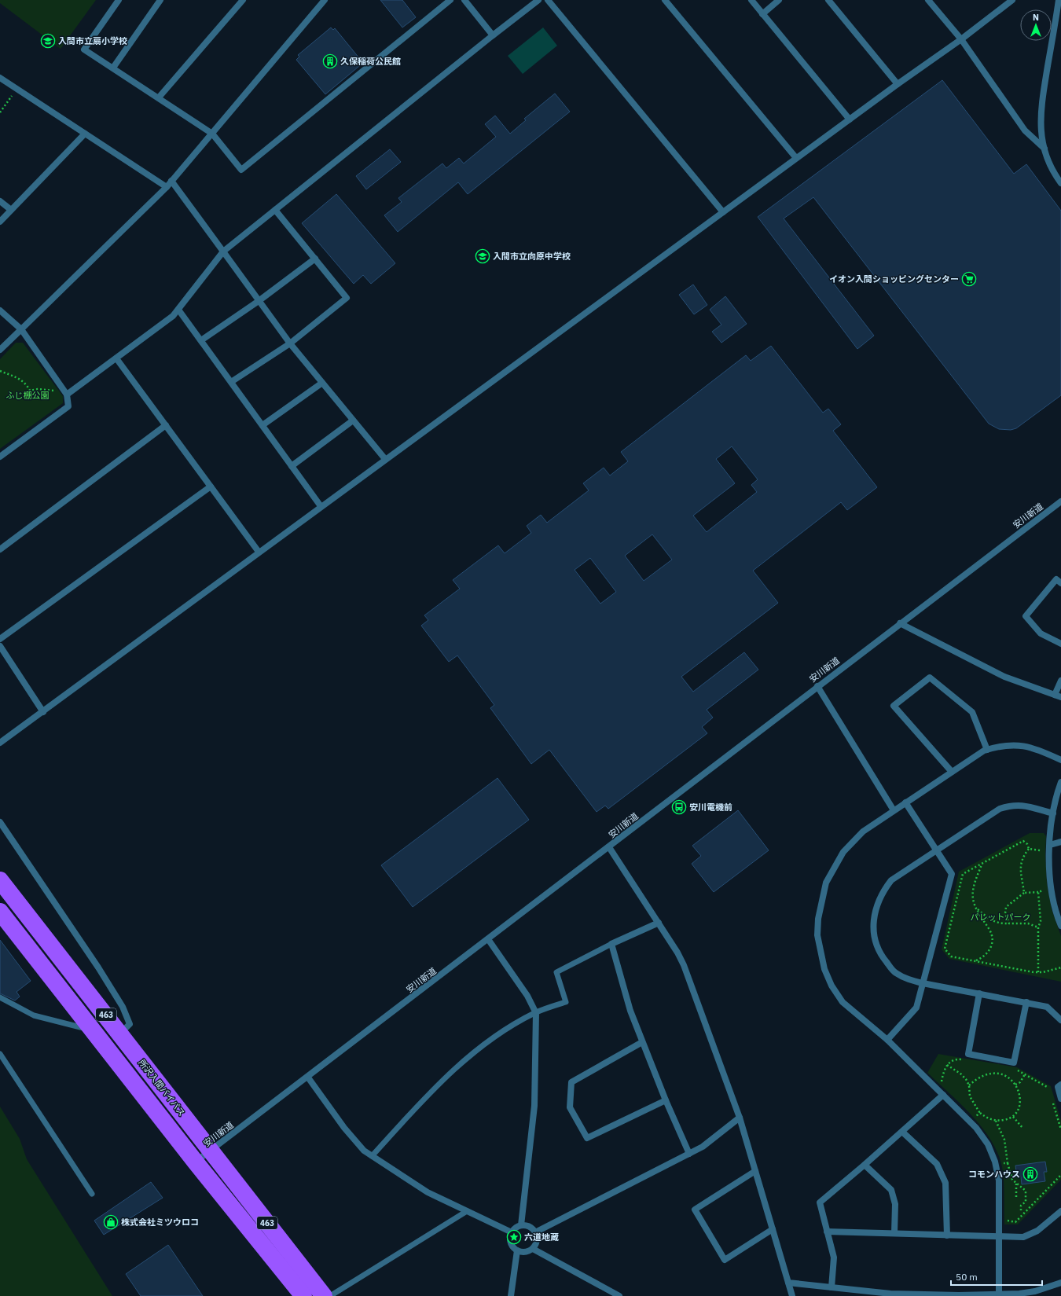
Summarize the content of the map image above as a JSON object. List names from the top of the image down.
{
  "streets": {
    "highway": ["463", "所沢入間バイパス"],
    "street": ["安川新道"]
  },
  "crossings": [
    ["安川新道", "463"],
    ["安川新道", "所沢入間バイパス"]
  ],
  "parks": ["ふじ棚公園", "パレットパーク"],
  "places": {
    "school or university": ["入間市立扇小学校", "入間市立向原中学校"],
    "building": ["久保稲荷公民館", "コモンハウス"],
    "supermarket": ["イオン入間ショッピングセンター"],
    "bus stop": ["安川電機前"],
    "shop": ["株式会社ミツウロコ"],
    "place": ["六道地蔵"]
  },
  "scale_bar": "50 m",
  "north": "top"
}
